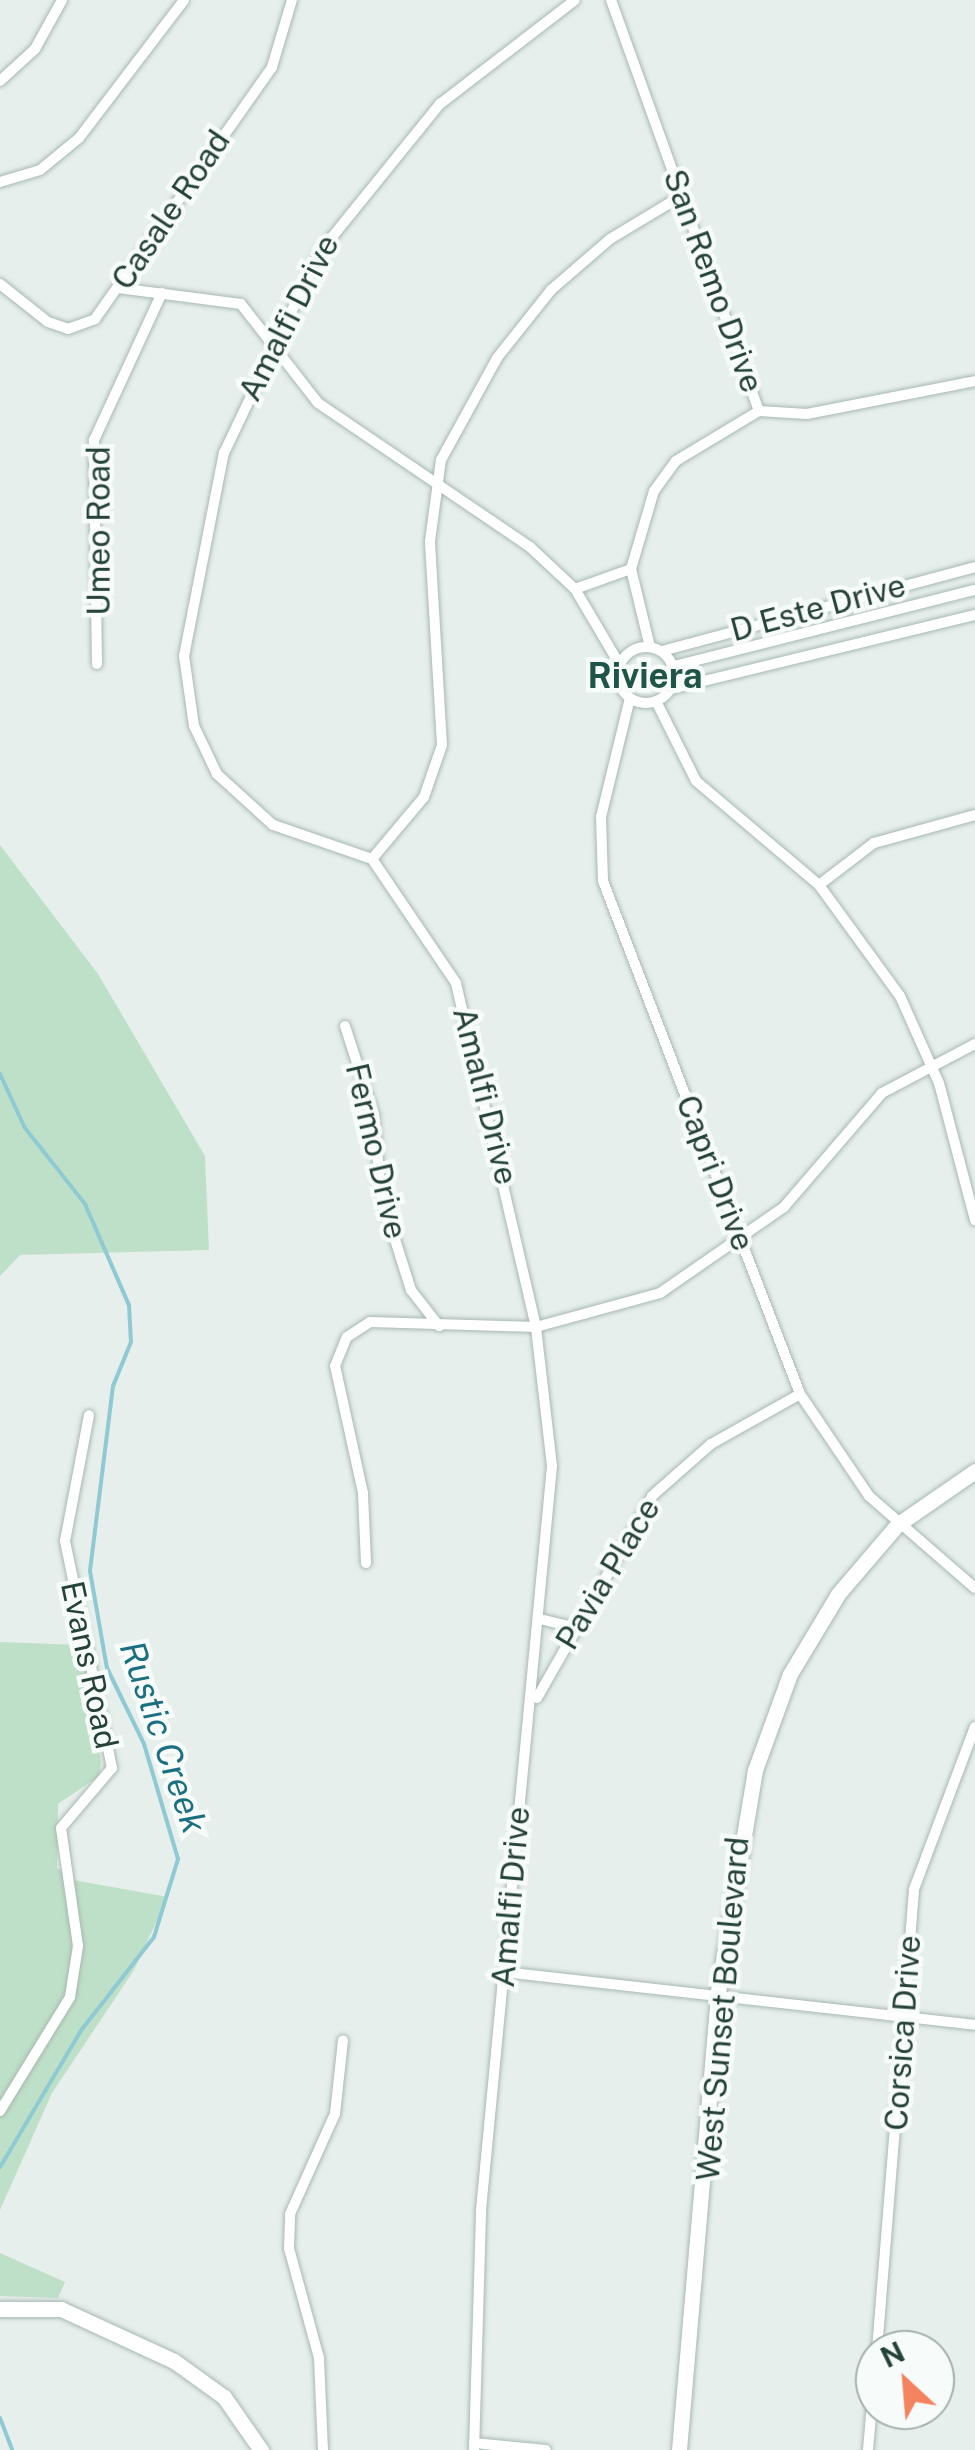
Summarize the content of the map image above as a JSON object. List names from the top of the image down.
{
  "streets": {
    "main road": ["West Sunset Boulevard"],
    "street": [
      "Casale Road",
      "San Remo Drive",
      "Amalfi Drive",
      "Umeo Road",
      "D Este Drive",
      "Fermo Drive",
      "Capri Drive",
      "Pavia Place",
      "Evans Road",
      "Corsica Drive"
    ]
  },
  "crossings": [
    ["Amalfi Drive", "Pavia Place"],
    ["D Este Drive", "Capri Drive"],
    ["Capri Drive", "Pavia Place"],
    ["Capri Drive", "West Sunset Boulevard"]
  ],
  "districts": ["Riviera"],
  "water": ["Rustic Creek"],
  "north": "top left"
}
